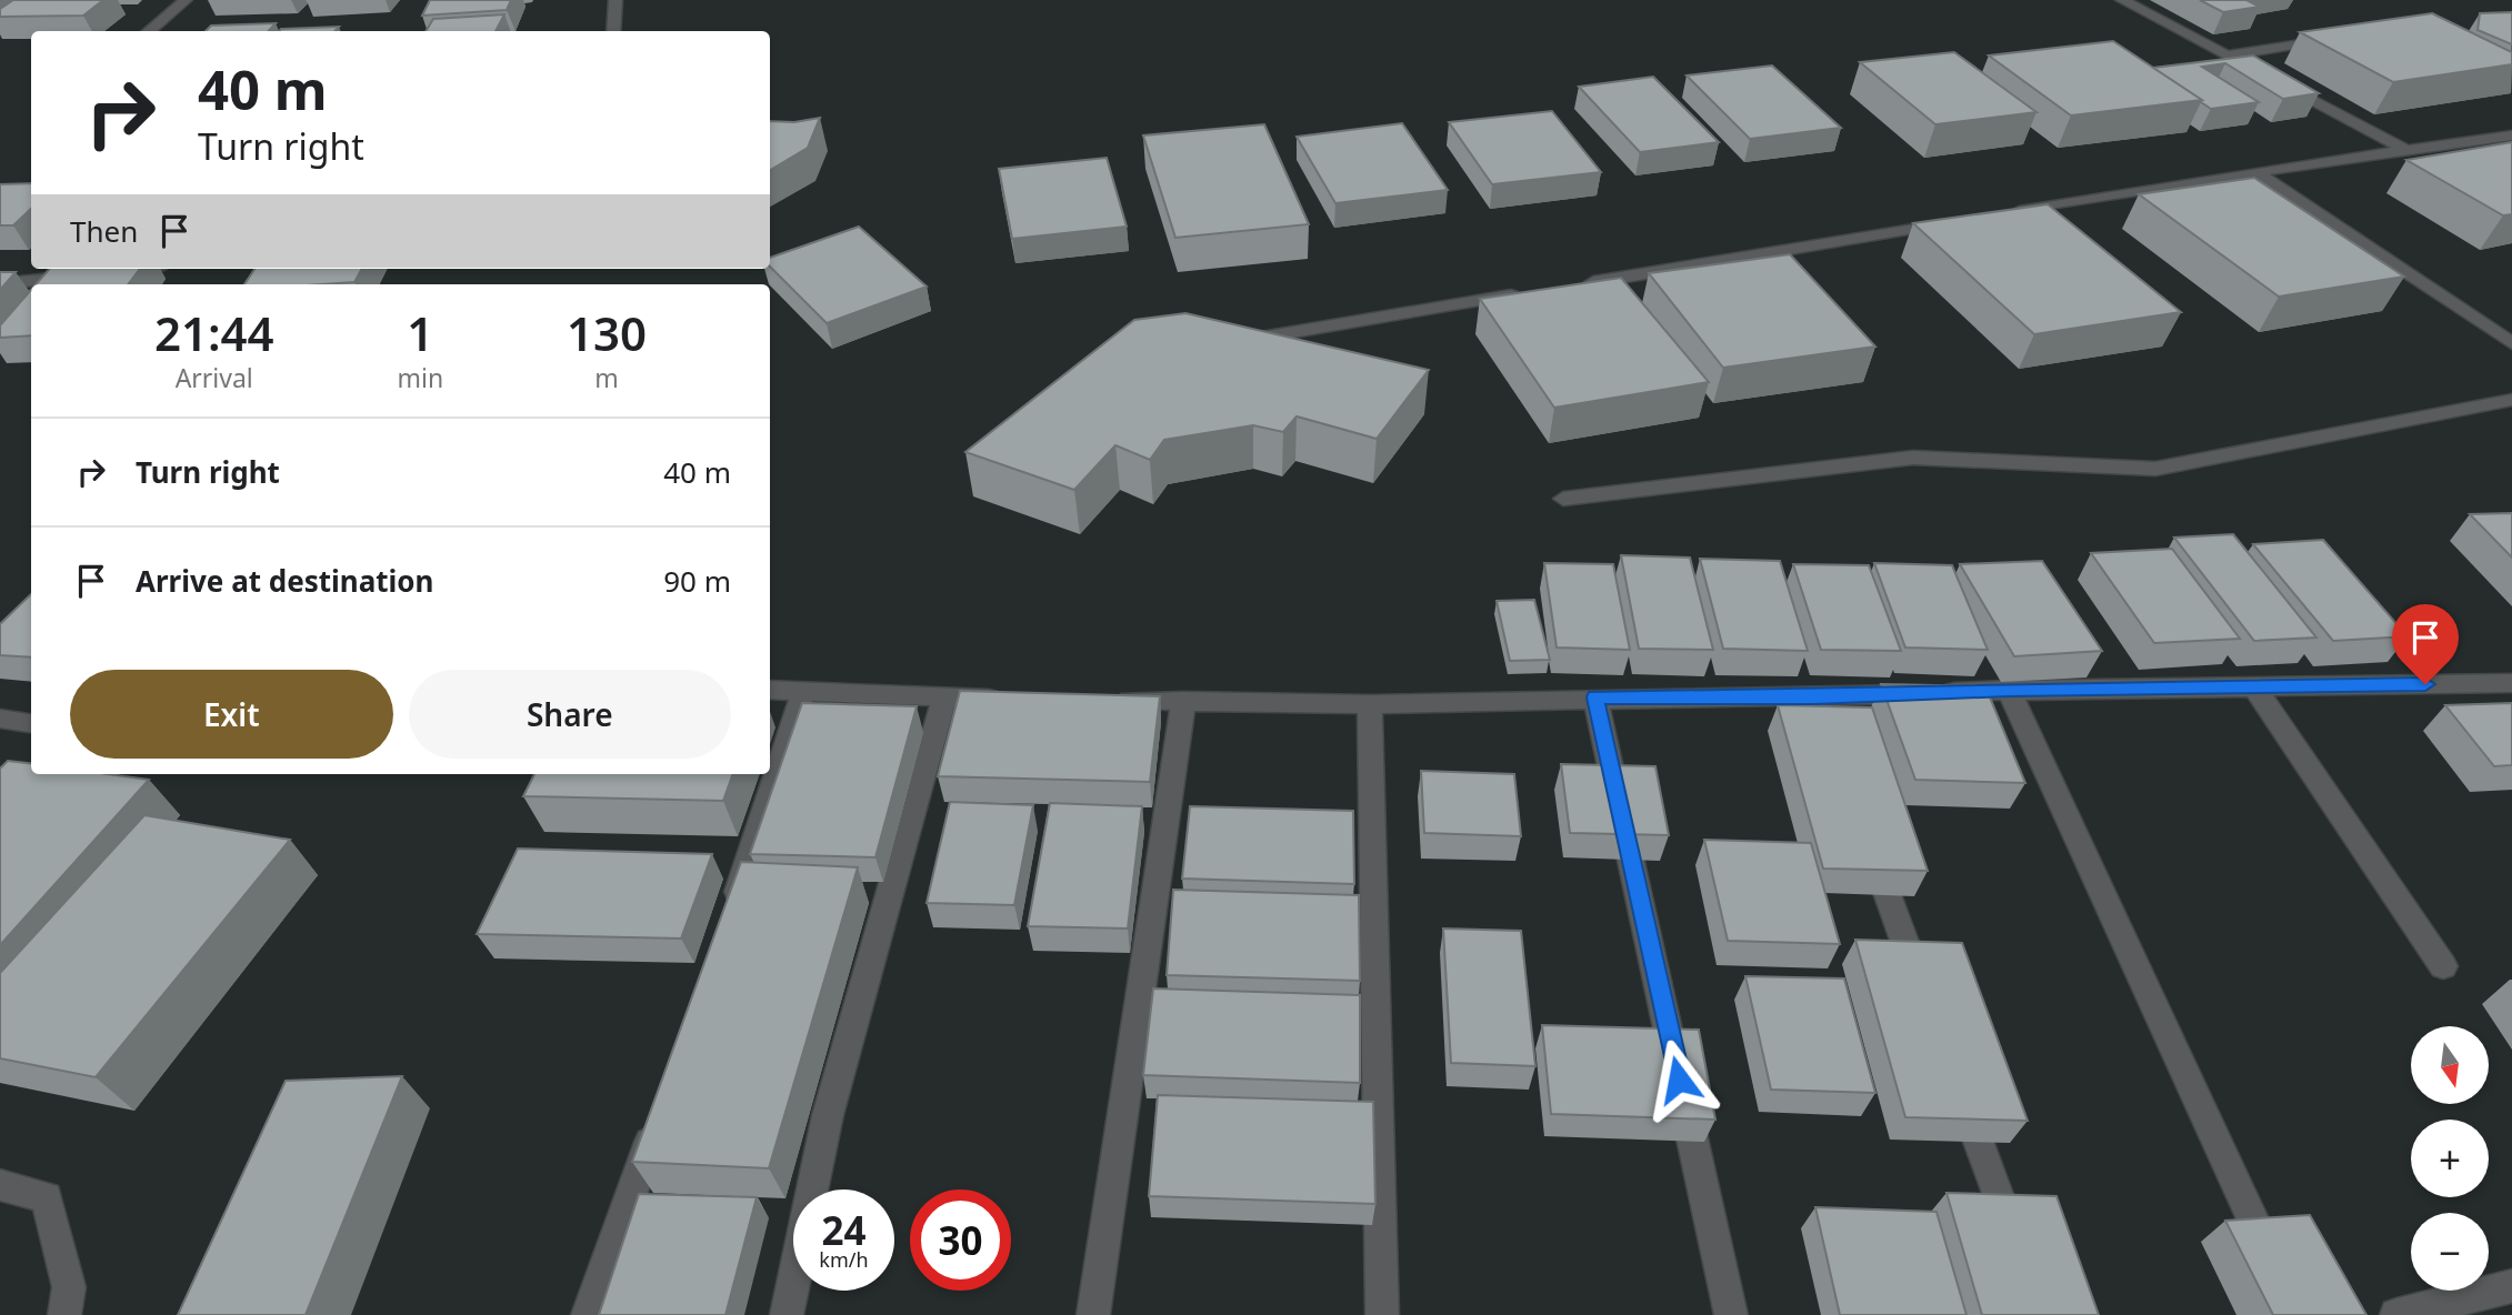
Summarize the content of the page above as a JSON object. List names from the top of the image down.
{
  "north": "bottom",
  "page": {
    "turn": ["40 m", "Turn right"],
    "then": "Then",
    "eta": [
      "21:44",
      "Arrival",
      "1",
      "min",
      "130",
      "m"
    ],
    "list": [
      {
        "name": "Turn right",
        "value": "40 m"
      },
      {
        "name": "Arrive at destination",
        "value": "90 m"
      }
    ],
    "buttons": ["Exit", "Share"],
    "map_buttons": ["+", "−"],
    "speed": "24 km/h",
    "limit": "30"
  }
}
